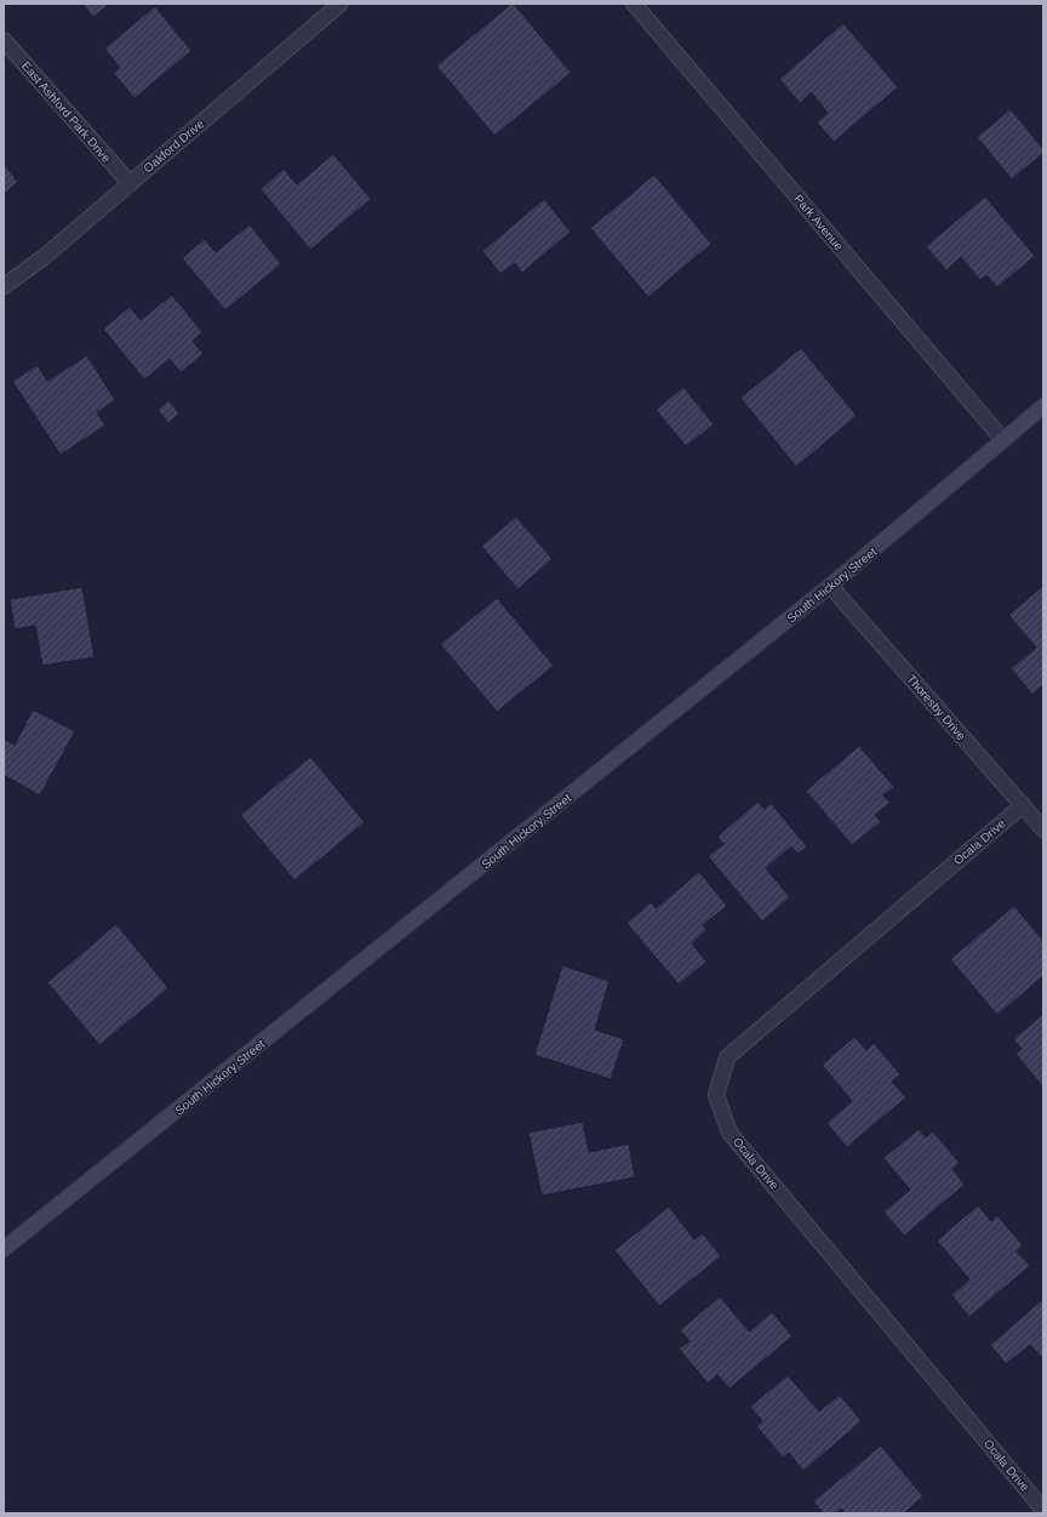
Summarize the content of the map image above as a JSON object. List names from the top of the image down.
{
  "streets": {
    "street": [
      "East Ashford Park Drive",
      "Oakford Drive",
      "Park Avenue",
      "South Hickory Street",
      "Thoresby Drive",
      "Ocala Drive"
    ]
  },
  "crossings": [
    ["East Ashford Park Drive", "Oakford Drive"],
    ["Park Avenue", "South Hickory Street"],
    ["South Hickory Street", "Thoresby Drive"],
    ["Thoresby Drive", "Ocala Drive"]
  ]
}
